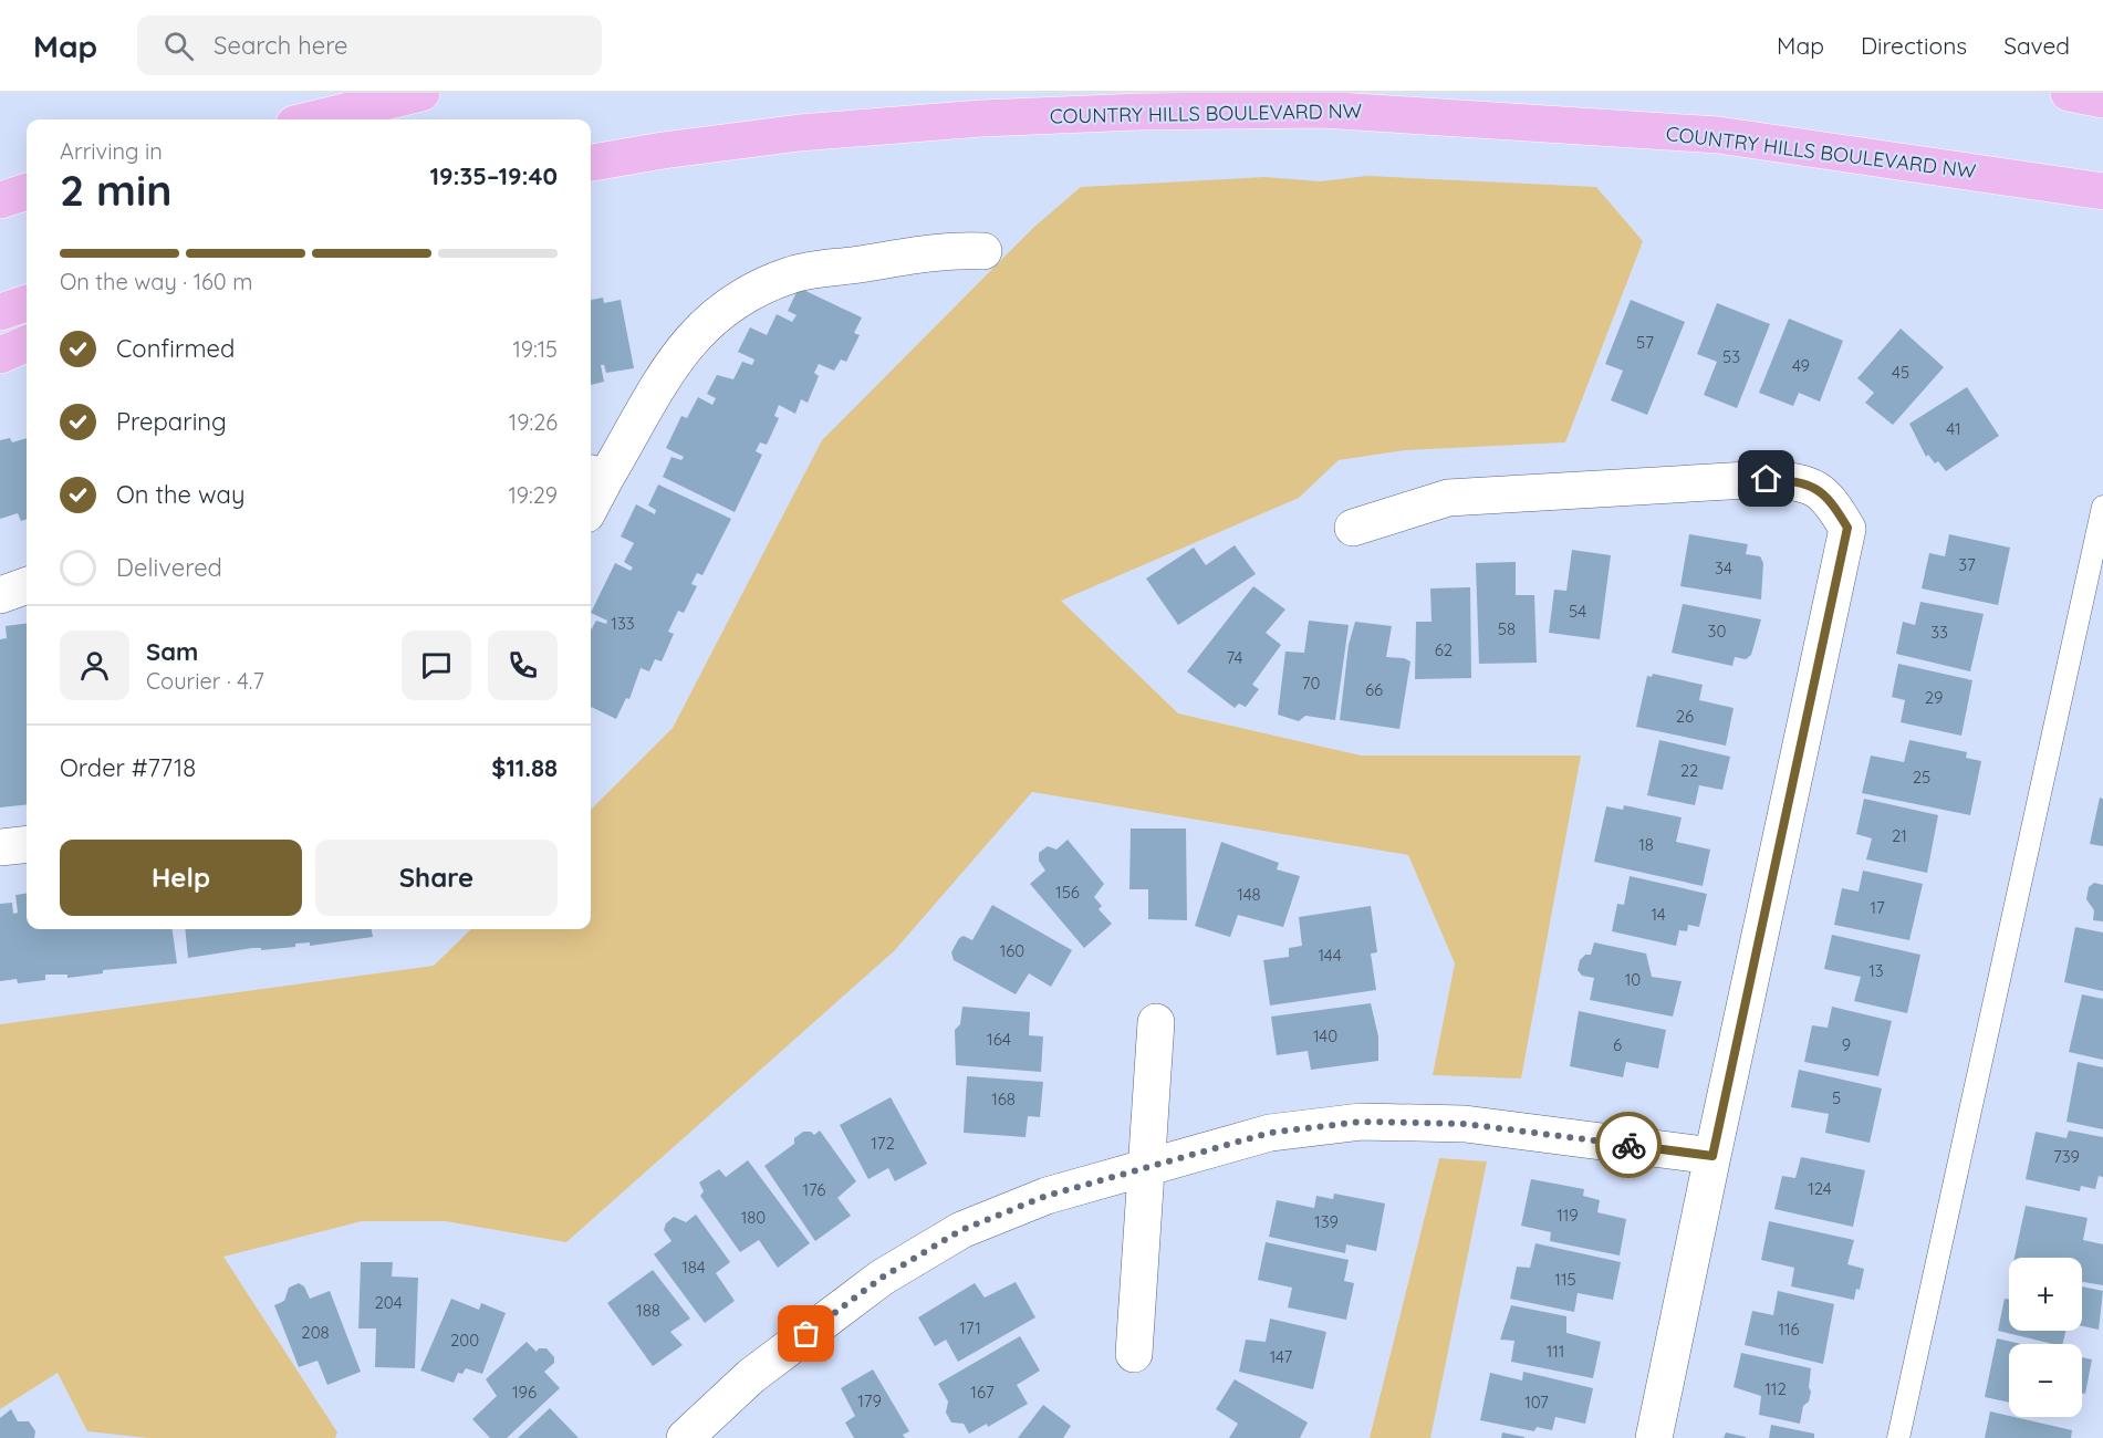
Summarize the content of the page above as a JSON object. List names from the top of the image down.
{
  "streets": {
    "main road": ["COUNTRY HILLS BOULEVARD NW"]
  },
  "house_numbers": [
    "57",
    "53",
    "49",
    "45",
    "41",
    "37",
    "34",
    "54",
    "133",
    "58",
    "30",
    "33",
    "62",
    "74",
    "70",
    "66",
    "29",
    "26",
    "22",
    "25",
    "21",
    "18",
    "156",
    "148",
    "17",
    "14",
    "160",
    "144",
    "13",
    "10",
    "140",
    "164",
    "6",
    "9",
    "5",
    "168",
    "172",
    "739",
    "124",
    "176",
    "119",
    "180",
    "139",
    "184",
    "115",
    "204",
    "188",
    "171",
    "116",
    "208",
    "200",
    "111",
    "147",
    "112",
    "196",
    "167",
    "179",
    "107"
  ],
  "page": {
    "header": "Map",
    "search": "Search here",
    "nav": ["Map", "Directions", "Saved"],
    "heading": ["2 min", "Arriving in", "19:35–19:40"],
    "panel": [
      "Sam",
      "Courier · 4.7",
      "Order #7718",
      "$11.88"
    ],
    "bar": "On the way · 160 m",
    "list": [
      ["Confirmed", "19:15"],
      ["Preparing", "19:26"],
      ["On the way", "19:29"],
      "Delivered"
    ],
    "buttons": ["Help", "Share"],
    "map_buttons": ["+", "−"]
  }
}
